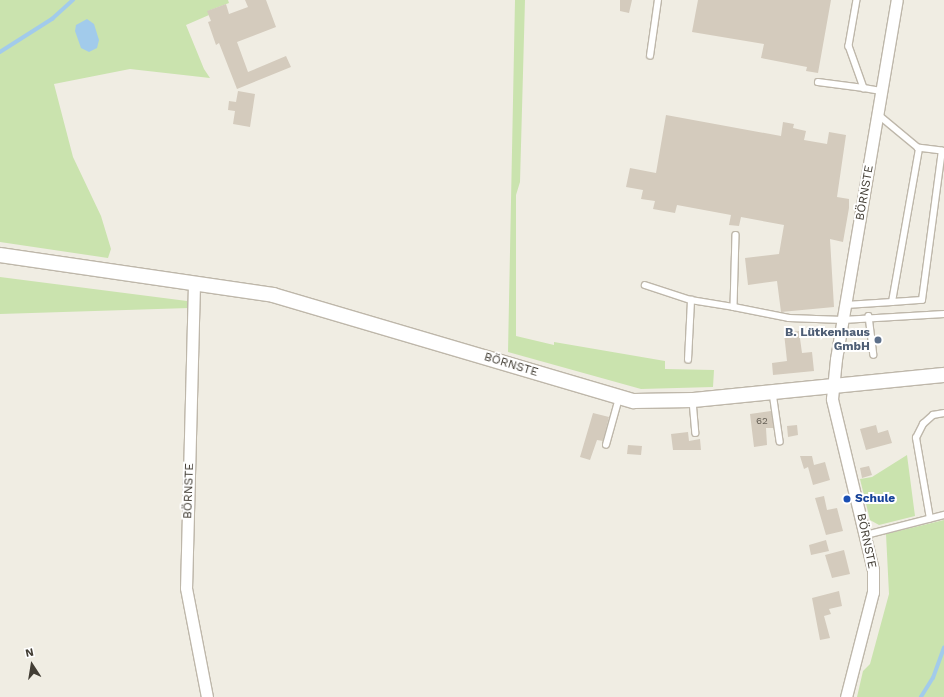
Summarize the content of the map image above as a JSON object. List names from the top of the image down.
{
  "streets": {
    "street": ["BÖRNSTE"]
  },
  "places": ["B. Lütkenhaus GmbH", "Schule"],
  "house_numbers": ["62"],
  "north": "top"
}
